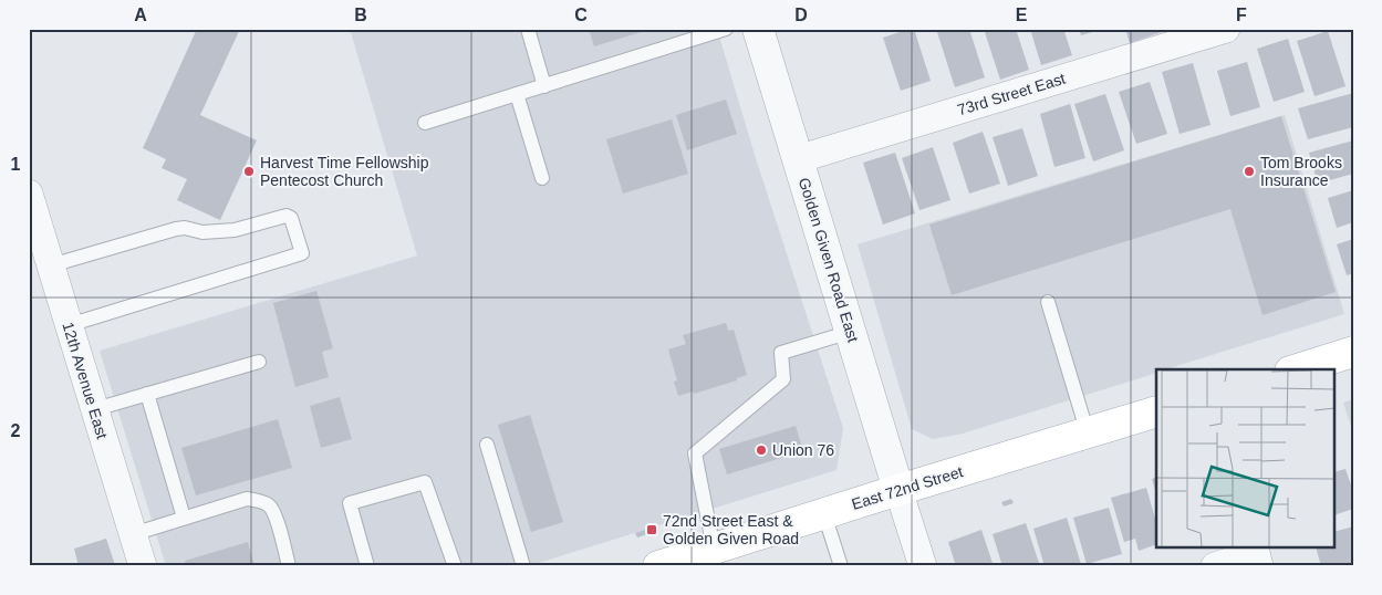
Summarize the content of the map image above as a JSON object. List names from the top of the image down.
{
  "streets": {
    "main road": ["East 72nd Street"],
    "street": ["73rd Street East", "Golden Given Road East", "12th Avenue East"]
  },
  "crossings": [
    ["73rd Street East", "Golden Given Road East"],
    ["Golden Given Road East", "East 72nd Street"]
  ],
  "places": {
    "other": ["Harvest Time Fellowship Pentecost Church", "Tom Brooks Insurance", "Union 76"],
    "transit": ["72nd Street East & Golden Given Road"]
  },
  "grid": {
    "columns": [
      "A",
      "B",
      "C",
      "D",
      "E",
      "F"
    ],
    "rows": ["1", "2"]
  }
}
